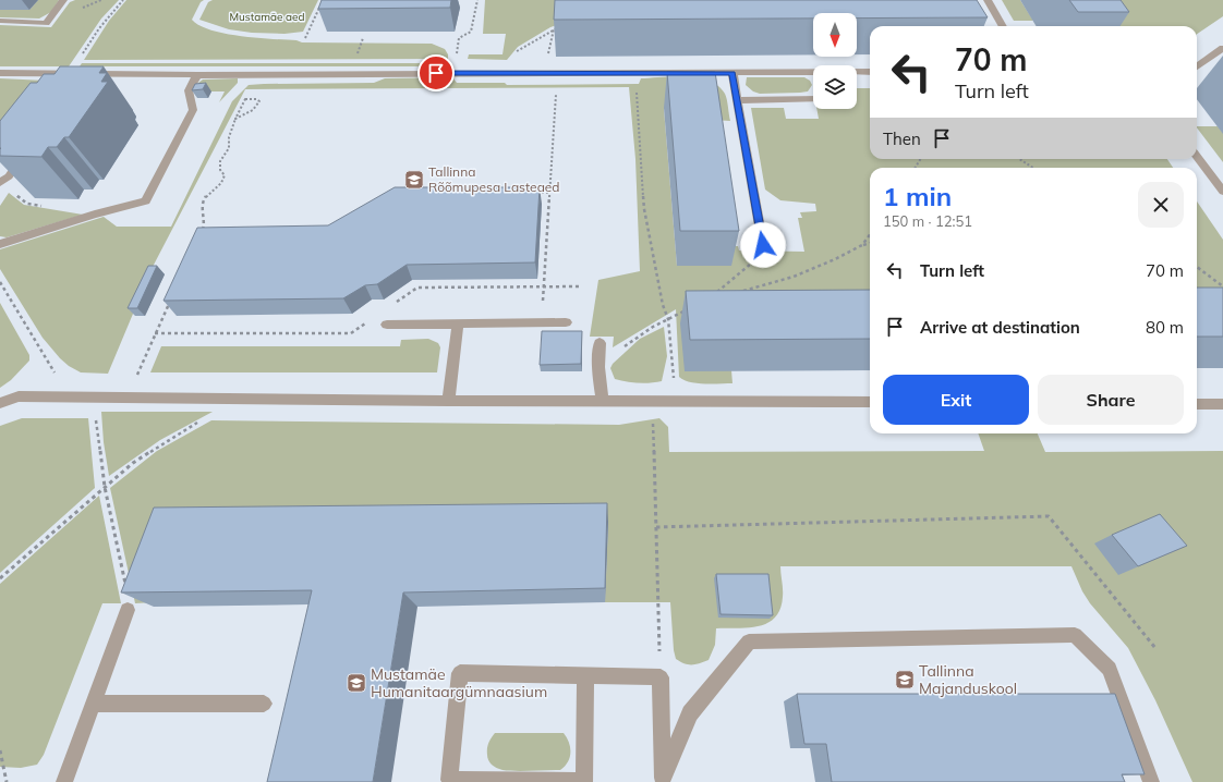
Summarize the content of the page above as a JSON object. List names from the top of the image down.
{
  "parks": ["Mustamäe aed"],
  "places": {
    "school or university": ["Tallinna Rõõmupesa Lasteaed", "Tallinna Majanduskool", "Mustamäe Humanitaargümnaasium"]
  },
  "north": "bottom",
  "page": {
    "turn": ["70 m", "Turn left"],
    "then": "Then",
    "heading": ["1 min", "150 m · 12:51"],
    "list": [
      {
        "name": "Turn left",
        "value": "70 m"
      },
      {
        "name": "Arrive at destination",
        "value": "80 m"
      }
    ],
    "buttons": ["Exit", "Share"]
  }
}
